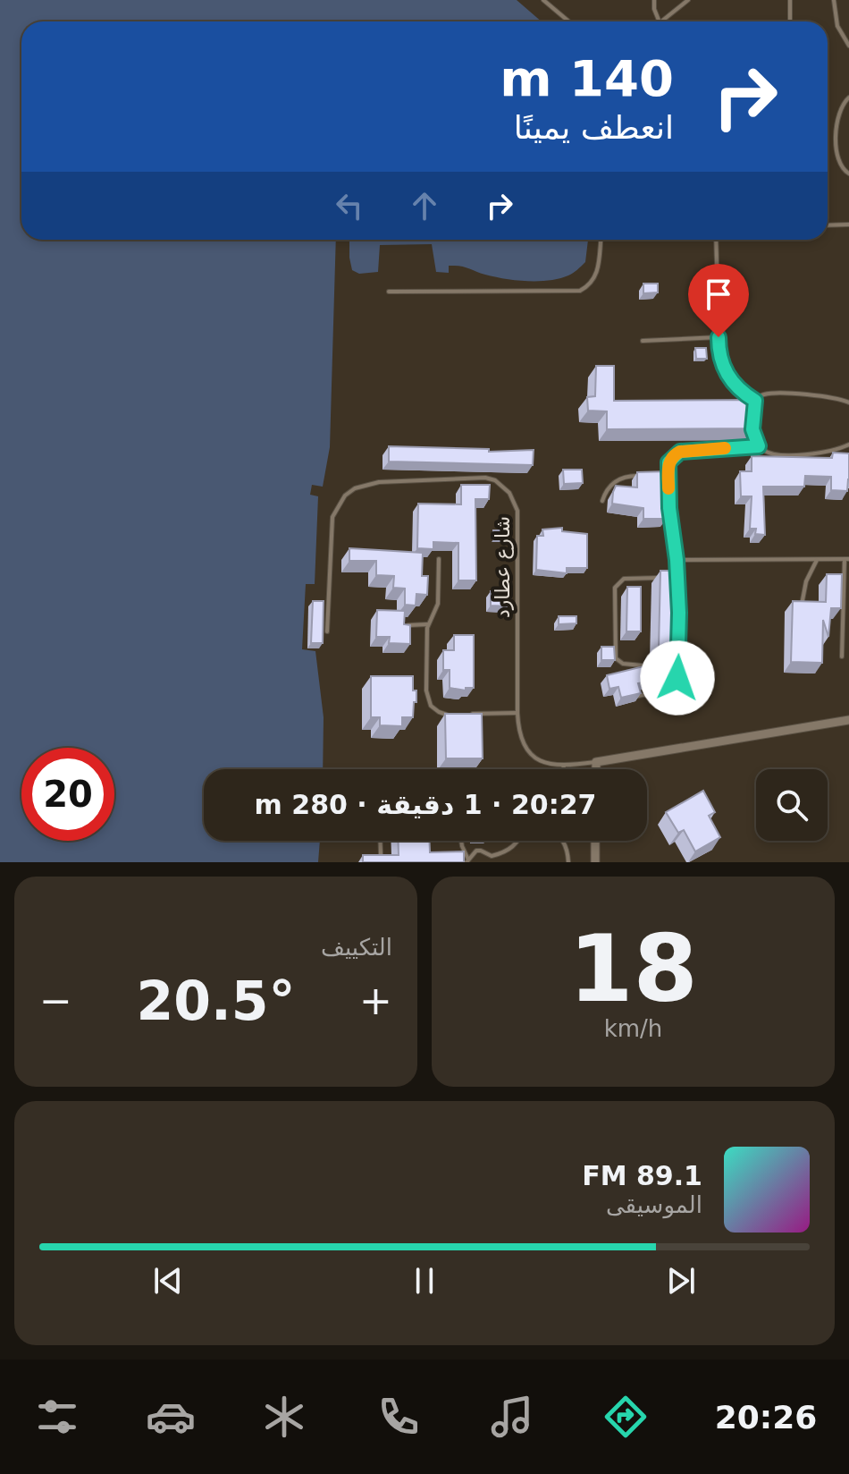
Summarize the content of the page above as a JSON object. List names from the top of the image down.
{
  "streets": {
    "lane": ["شارع عطارد"]
  },
  "page": {
    "turn": ["140 m", "انعطف يمينًا"],
    "limit": "20",
    "trip": "20:27 · 1 دقيقة · 280 m",
    "tile": [
      ["18", "km/h"],
      "التكييف"
    ],
    "heat": ["−", "20.5°", "+"],
    "song": ["89.1 FM", "الموسيقى"],
    "tabs": "20:26"
  }
}
